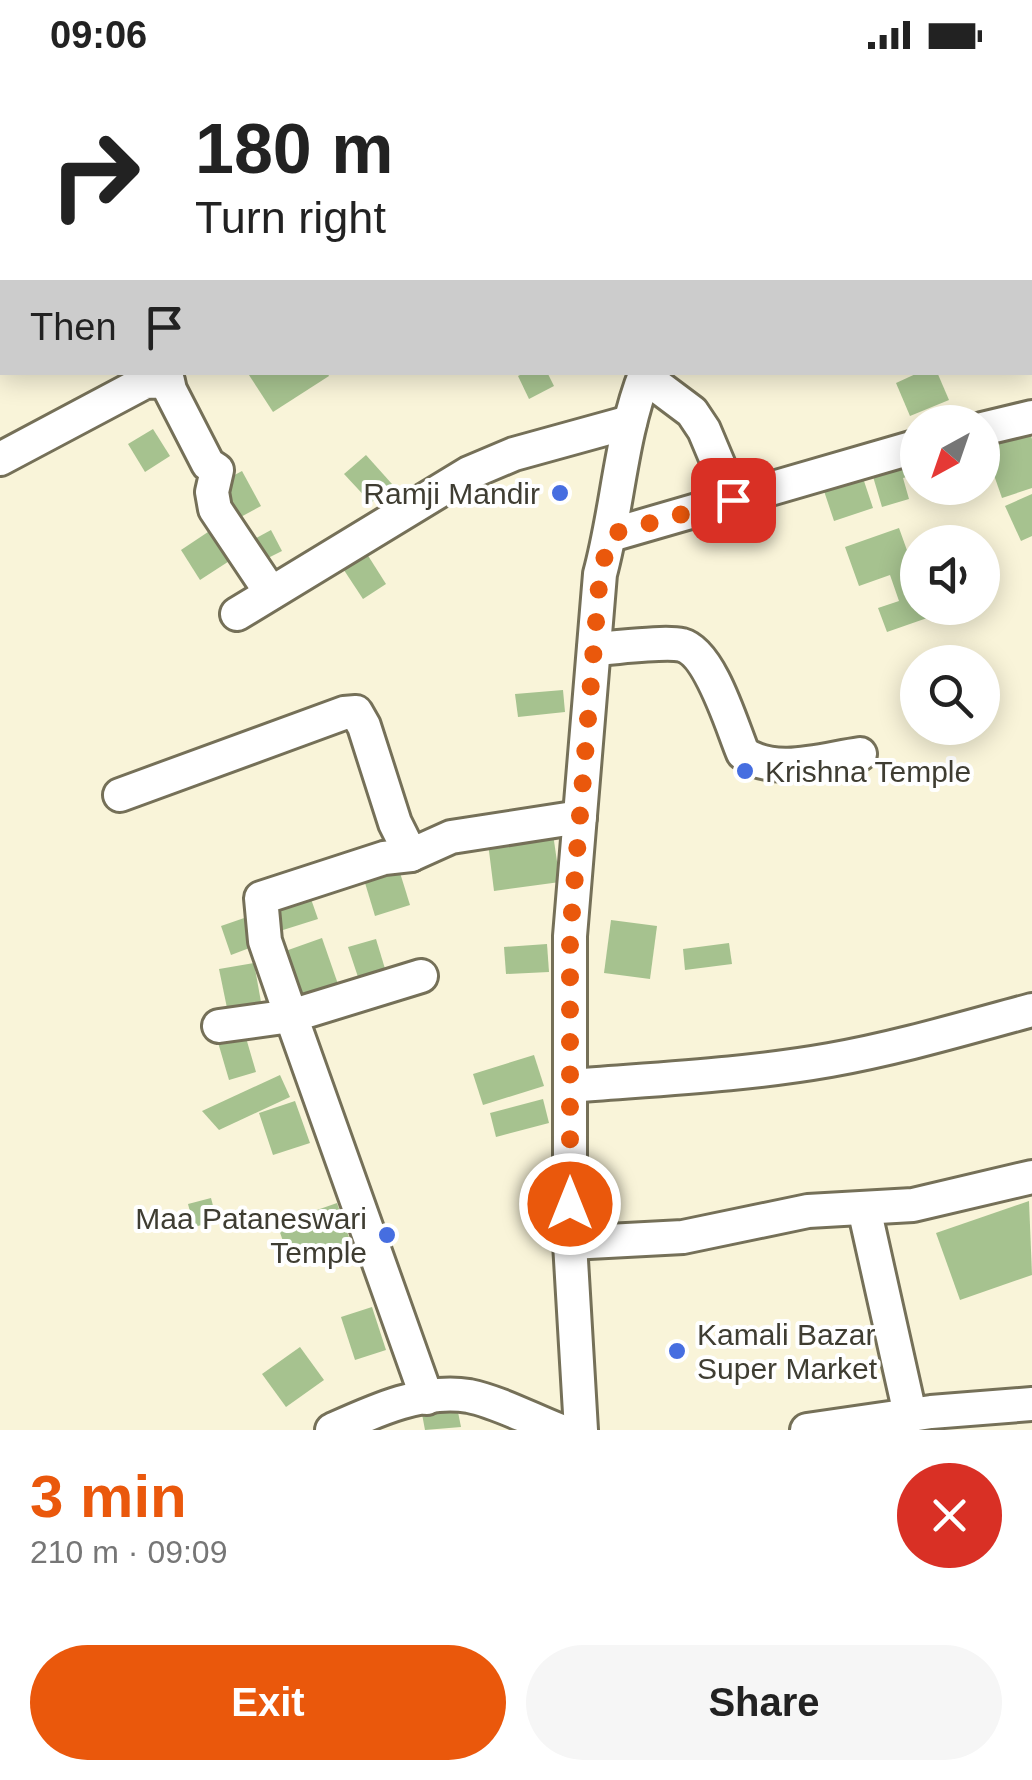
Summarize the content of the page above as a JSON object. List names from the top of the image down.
{
  "places": [
    "Ramji Mandir",
    "Krishna Temple",
    "Maa Pataneswari Temple",
    "Kamali Bazar Super Market"
  ],
  "north": "bottom left",
  "page": {
    "status": "09:06",
    "turn": ["180 m", "Turn right"],
    "then": "Then",
    "heading": ["3 min", "210 m · 09:09"],
    "buttons": ["Exit", "Share"]
  }
}
